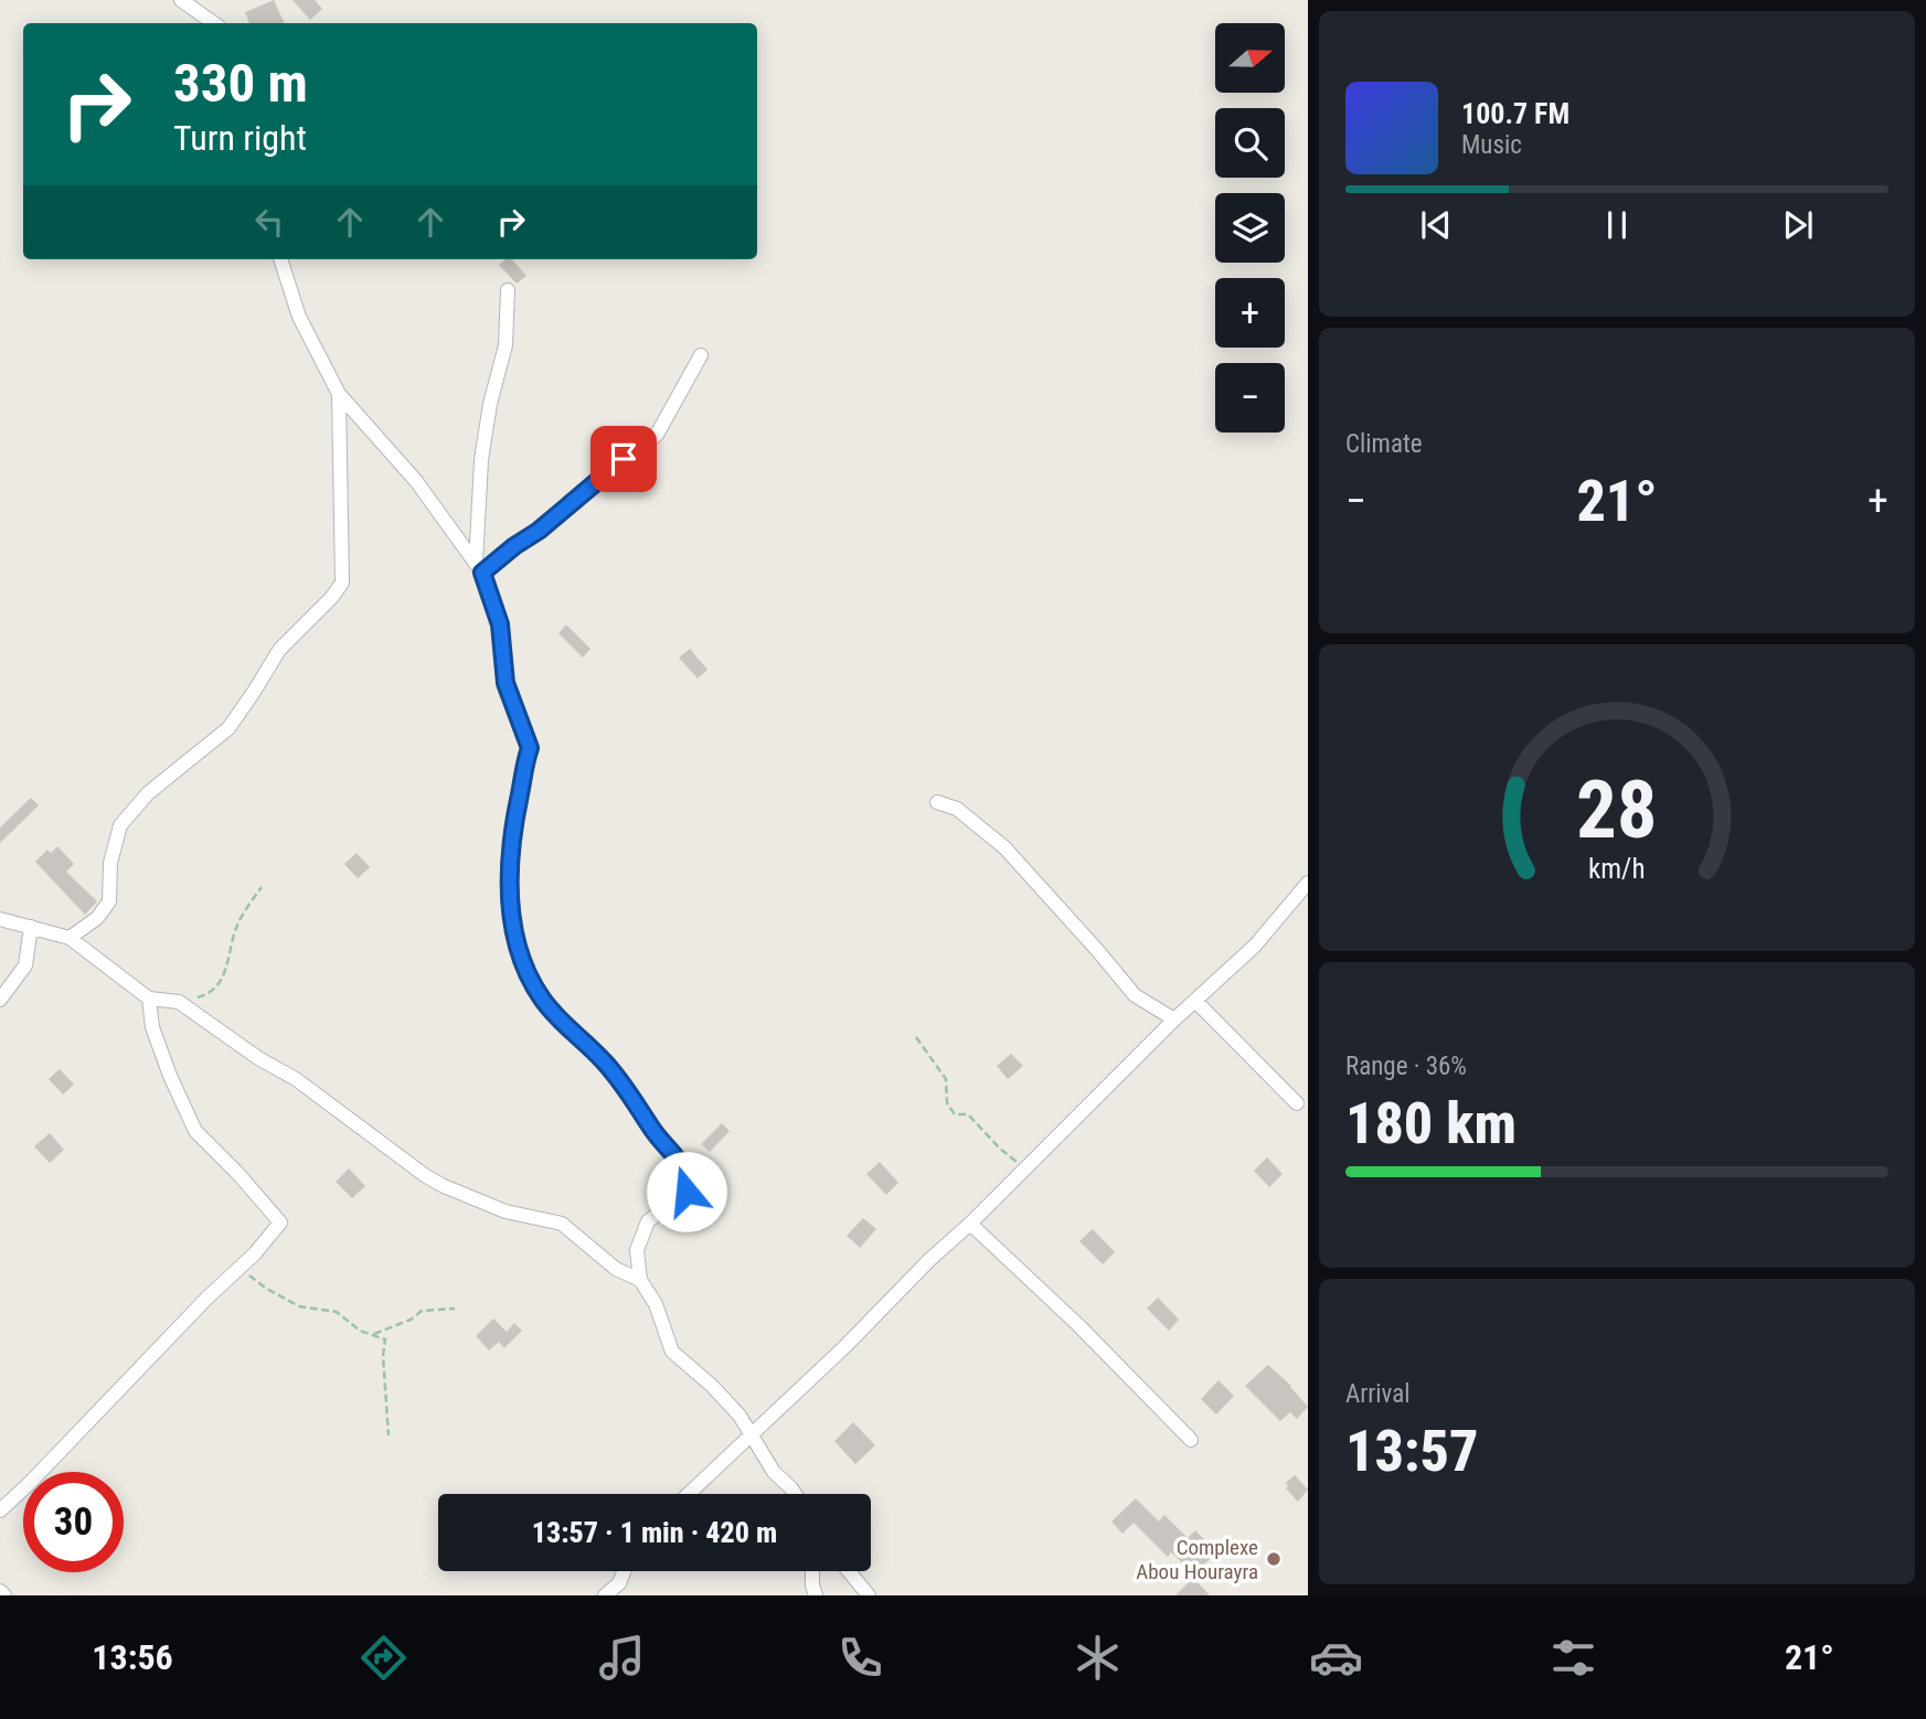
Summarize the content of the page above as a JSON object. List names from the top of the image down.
{
  "places": ["Complexe Abou Hourayra"],
  "north": "right",
  "page": {
    "map_buttons": ["+", "−"],
    "turn": ["330 m", "Turn right"],
    "song": ["100.7 FM", "Music"],
    "tile": [
      "Climate",
      ["Range · 36%", "180 km"],
      ["Arrival", "13:57"]
    ],
    "heat": ["−", "21°", "+"],
    "limit": "30",
    "trip": "13:57 · 1 min · 420 m",
    "tabs": ["13:56", "21°"],
    "gauge": ["28", "km/h"]
  }
}
